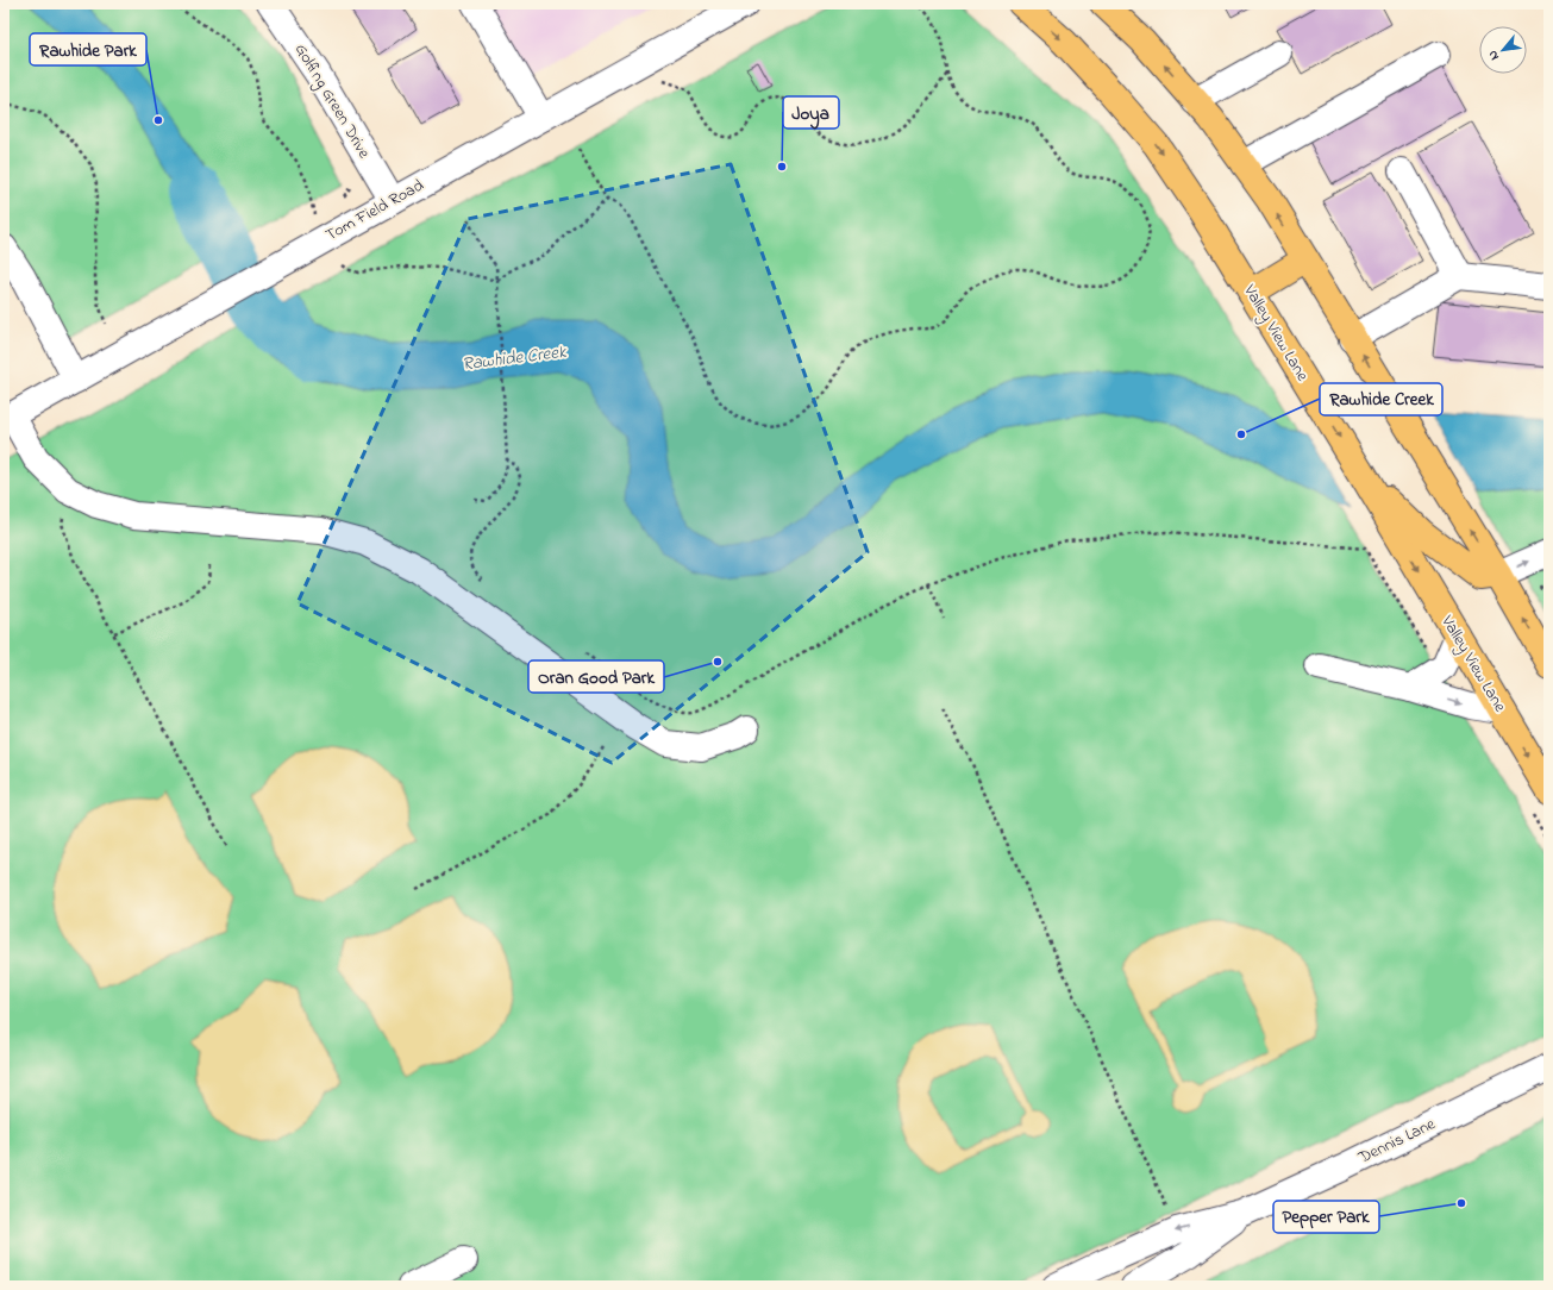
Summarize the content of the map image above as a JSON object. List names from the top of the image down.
{
  "streets": {
    "main road": ["Valley View Lane"],
    "street": ["Golfing Green Drive", "Tom Field Road", "Dennis Lane"]
  },
  "crossings": [
    ["Golfing Green Drive", "Tom Field Road"]
  ],
  "water": ["Rawhide Creek"],
  "places": [
    "Rawhide Park",
    "Joya",
    "Rawhide Creek",
    "Oran Good Park",
    "Pepper Park"
  ],
  "north": "bottom left"
}
